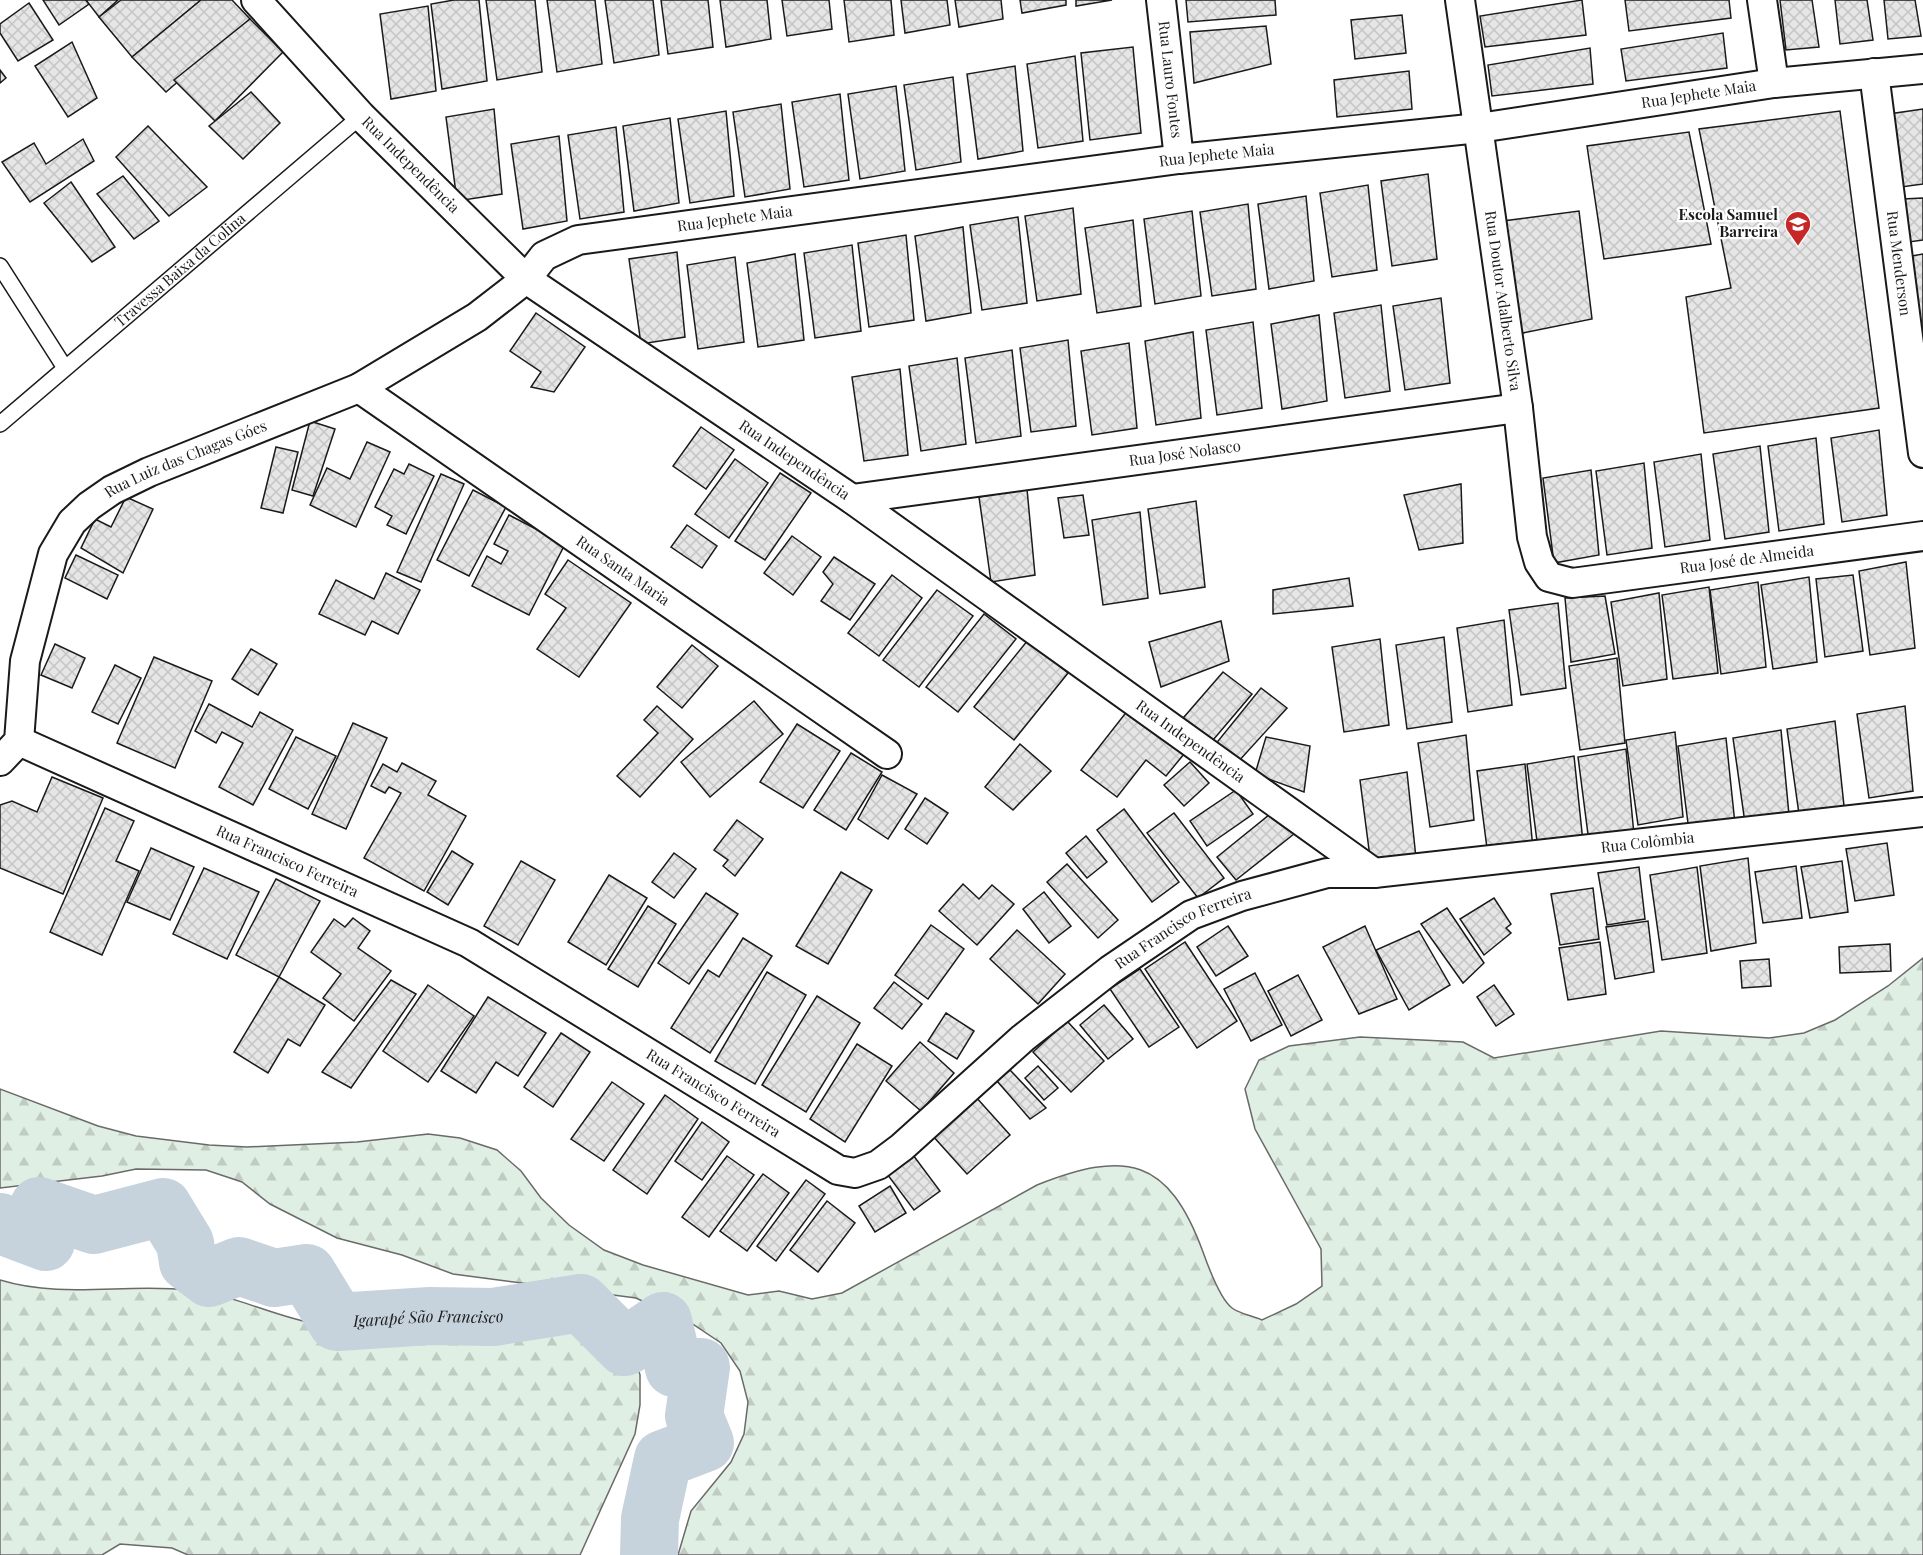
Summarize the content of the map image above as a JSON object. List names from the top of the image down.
{
  "streets": {
    "street": [
      "Rua Lauro Fontes",
      "Rua Jephete Maia",
      "Rua Independência",
      "Rua Menderson",
      "Rua Doutor Adalberto Silva",
      "Rua José Nolasco",
      "Rua Luiz das Chagas Góes",
      "Rua José de Almeida",
      "Rua Santa Maria",
      "Rua Colômbia",
      "Rua Francisco Ferreira"
    ],
    "lane": ["Travessa Baixa da Colina"]
  },
  "crossings": [
    ["Rua Lauro Fontes", "Rua Jephete Maia"],
    ["Rua Jephete Maia", "Rua Independência"],
    ["Rua Jephete Maia", "Rua Menderson"],
    ["Rua Jephete Maia", "Rua Doutor Adalberto Silva"],
    ["Rua Jephete Maia", "Rua Luiz das Chagas Góes"],
    ["Rua Independência", "Travessa Baixa da Colina"],
    ["Rua Independência", "Rua José Nolasco"],
    ["Rua Independência", "Rua Luiz das Chagas Góes"],
    ["Rua Independência", "Rua Colômbia"],
    ["Rua Independência", "Rua Francisco Ferreira"],
    ["Rua Doutor Adalberto Silva", "Rua José Nolasco"],
    ["Rua Doutor Adalberto Silva", "Rua José de Almeida"],
    ["Rua Luiz das Chagas Góes", "Rua Santa Maria"],
    ["Rua Luiz das Chagas Góes", "Rua Francisco Ferreira"],
    ["Rua Colômbia", "Rua Francisco Ferreira"]
  ],
  "water": ["Igarapé São Francisco"],
  "places": {
    "school or university": ["Escola Samuel Barreira"]
  }
}
